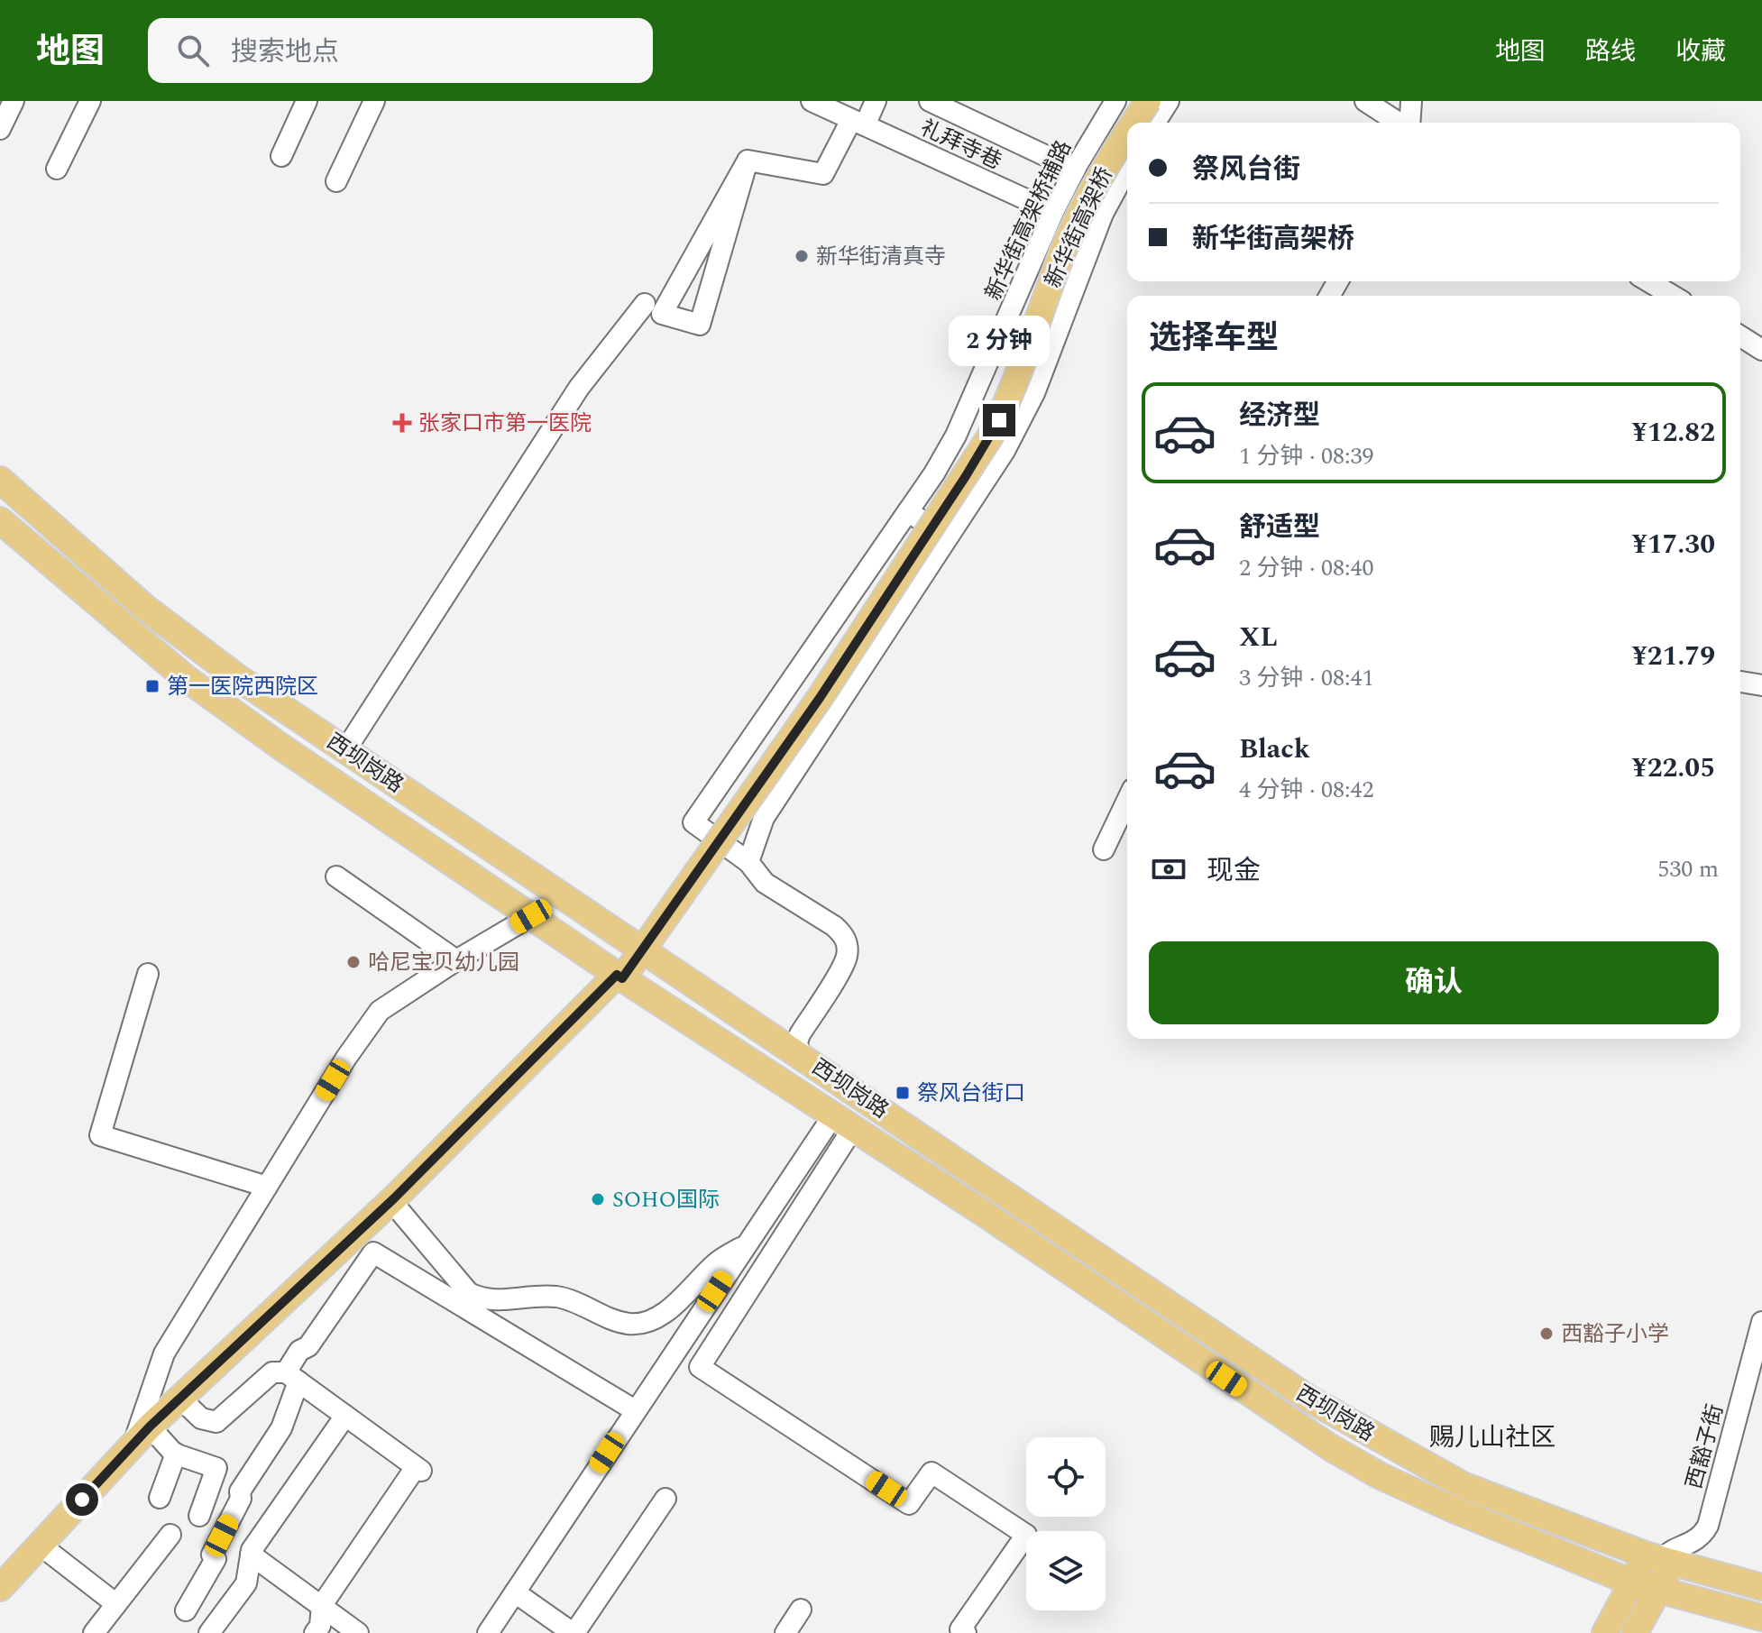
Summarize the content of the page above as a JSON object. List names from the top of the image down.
{
  "streets": {
    "main road": ["新华街高架桥", "西坝岗路"],
    "street": ["礼拜寺巷", "新华街高架桥辅路", "西豁子街"]
  },
  "crossings": [
    ["礼拜寺巷", "新华街高架桥辅路"],
    ["西坝岗路", "西豁子街"]
  ],
  "districts": ["赐儿山社区"],
  "places": {
    "other": [
      "新华街清真寺",
      "哈尼宝贝幼儿园",
      "SOHO国际",
      "西豁子小学"
    ],
    "health": ["张家口市第一医院"],
    "transit": ["第一医院西院区", "祭风台街口"]
  },
  "page": {
    "header": "地图",
    "search": "搜索地点",
    "nav": ["地图", "路线", "收藏"],
    "banner": ["祭风台街", "新华街高架桥"],
    "heading": "选择车型",
    "bubble": "2 分钟",
    "list": [
      {
        "name": "经济型",
        "note": "1 分钟 · 08:39",
        "value": "¥12.82"
      },
      {
        "name": "舒适型",
        "note": "2 分钟 · 08:40",
        "value": "¥17.30"
      },
      {
        "name": "XL",
        "note": "3 分钟 · 08:41",
        "value": "¥21.79"
      },
      {
        "name": "Black",
        "note": "4 分钟 · 08:42",
        "value": "¥22.05"
      }
    ],
    "pay": ["现金", "530 m"],
    "buttons": "确认"
  }
}
